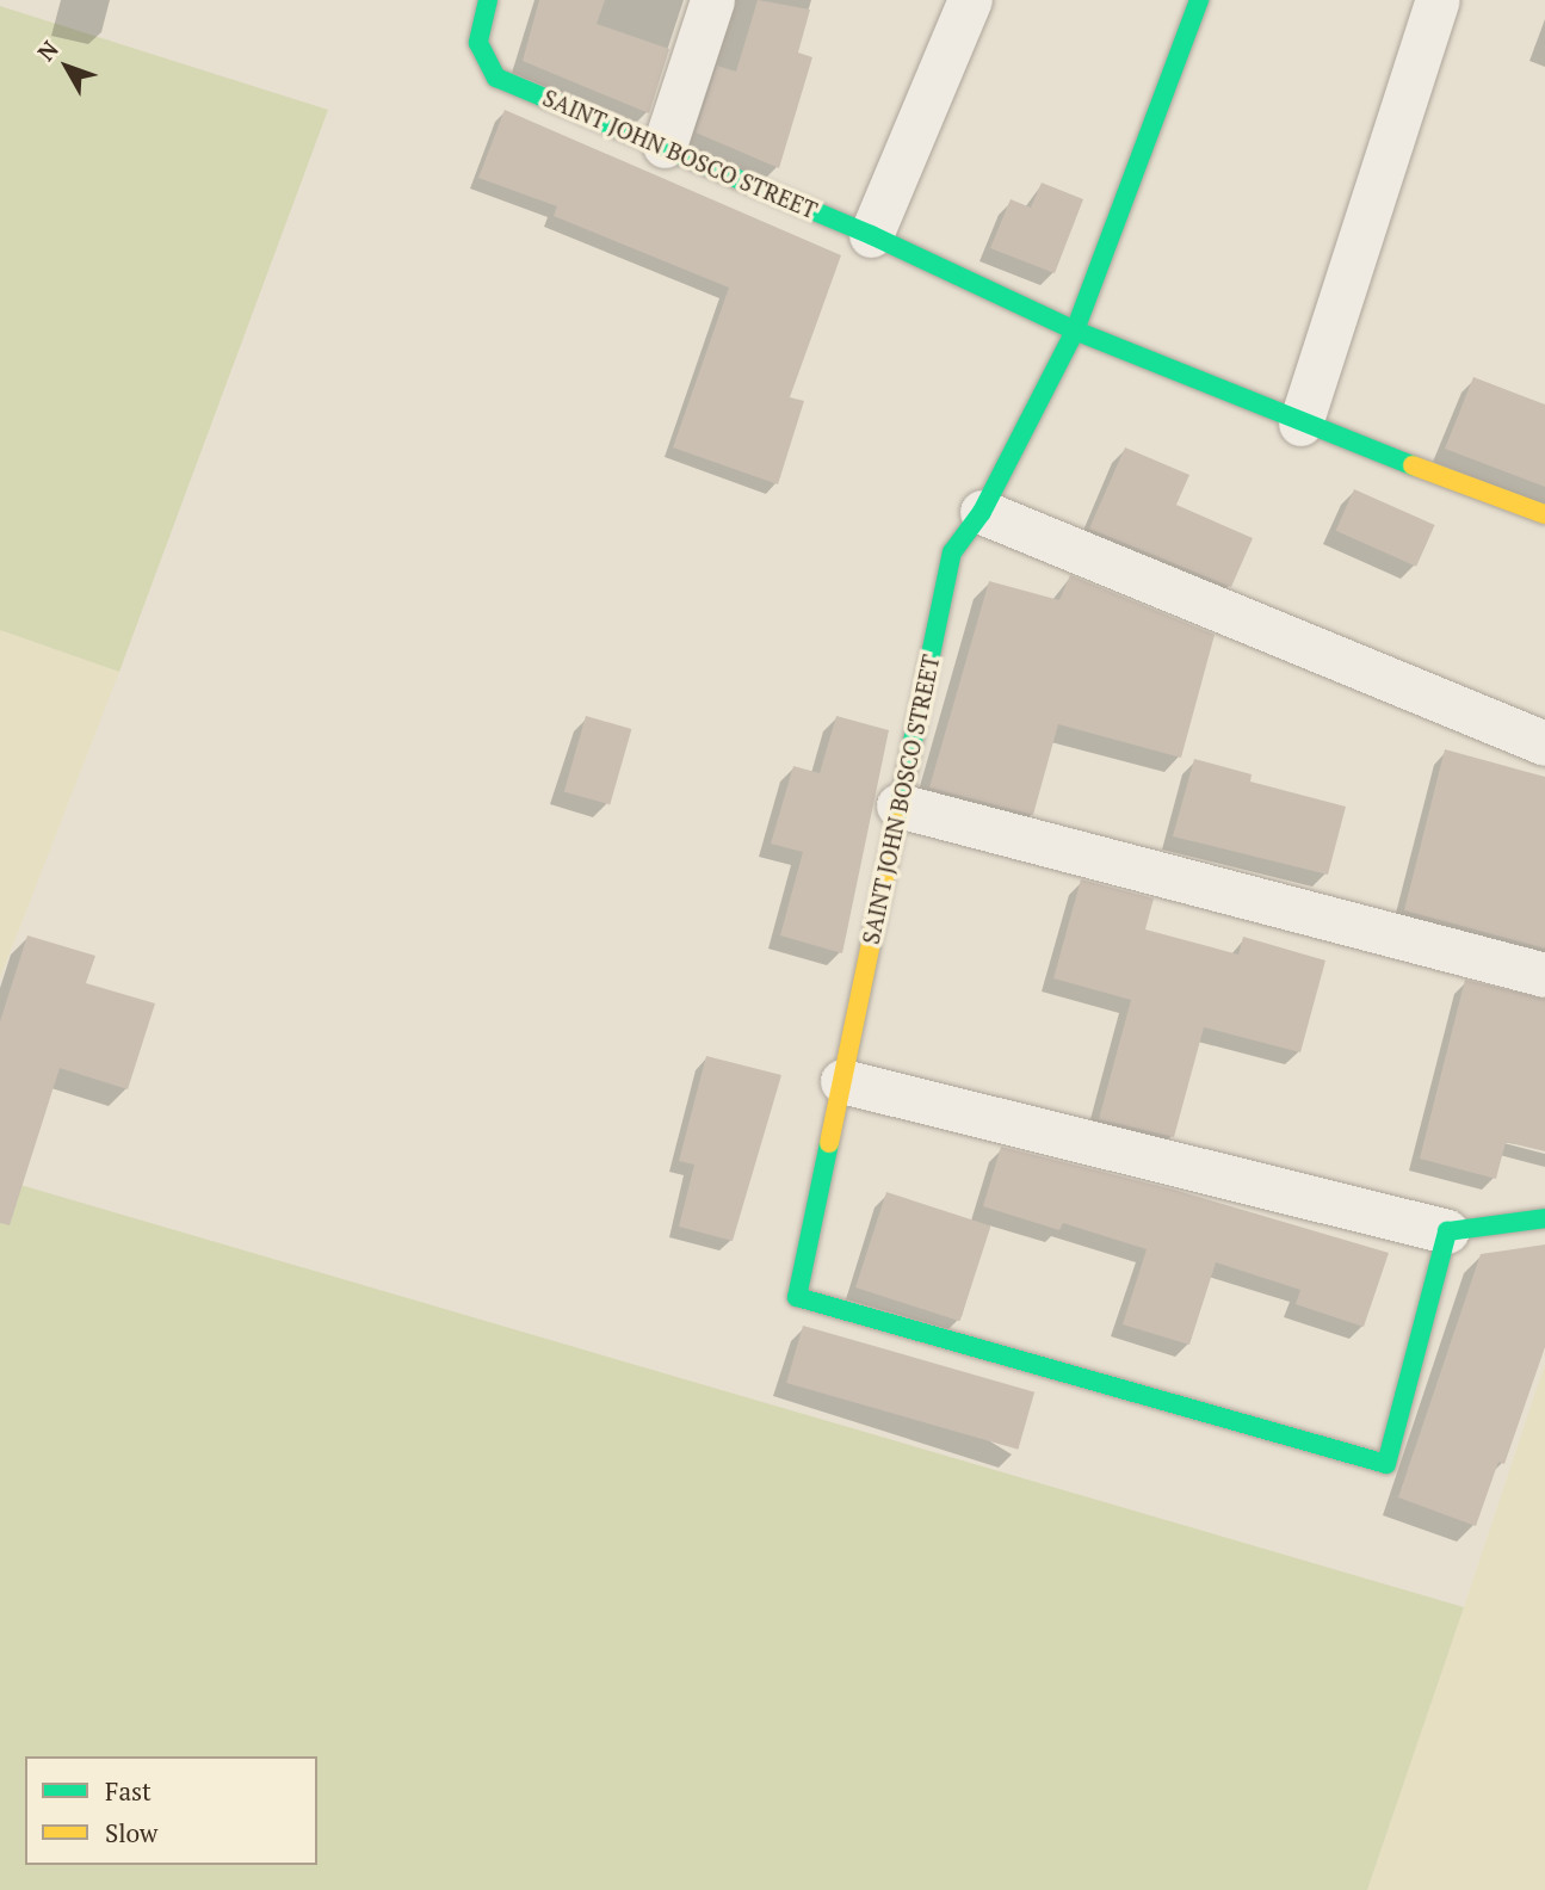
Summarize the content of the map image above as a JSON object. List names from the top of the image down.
{
  "streets": {
    "street": ["SAINT JOHN BOSCO STREET"]
  },
  "legend": ["Fast", "Slow"],
  "north": "top left"
}
